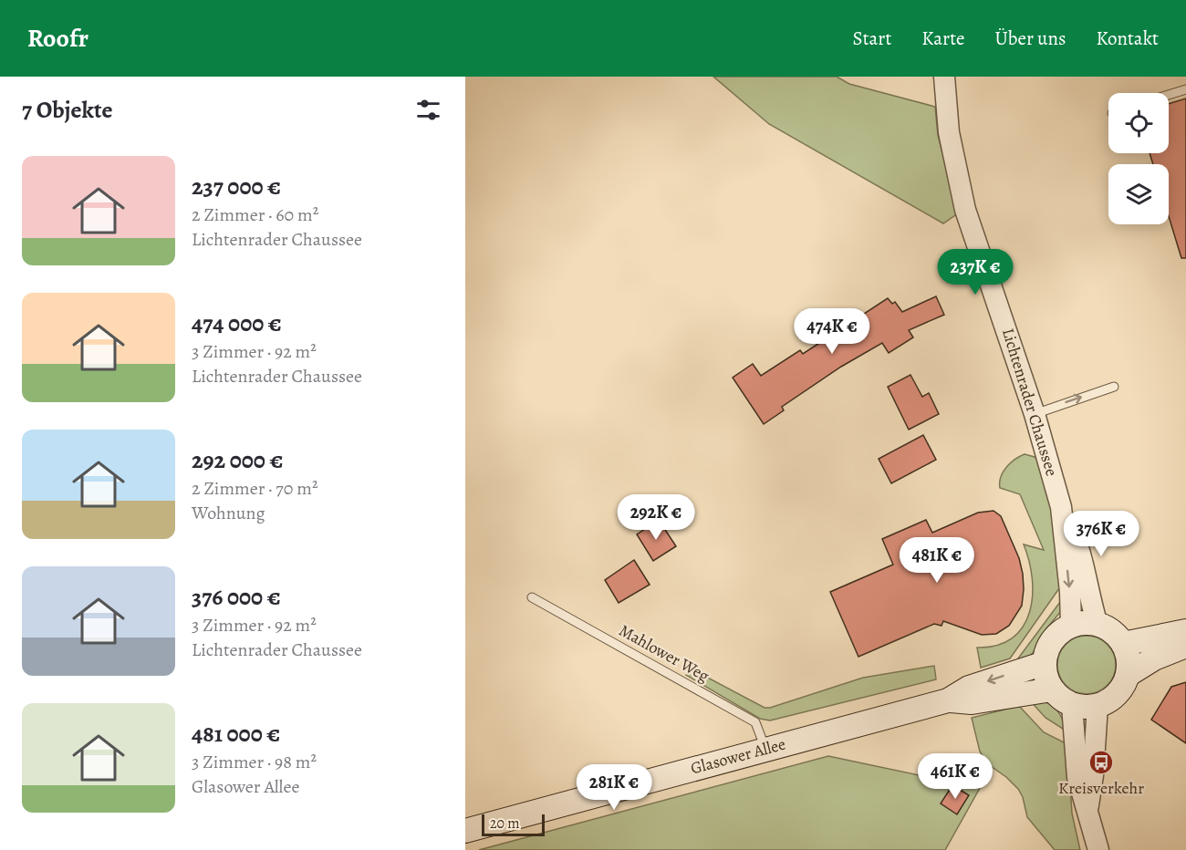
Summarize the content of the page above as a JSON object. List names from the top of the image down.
{
  "streets": {
    "main road": ["Glasower Allee"],
    "street": ["Lichtenrader Chaussee"],
    "lane": ["Mahlower Weg"]
  },
  "crossings": [
    ["Lichtenrader Chaussee", "Glasower Allee"],
    ["Mahlower Weg", "Glasower Allee"]
  ],
  "places": {
    "bus stop": ["Kreisverkehr"]
  },
  "scale_bar": "20 m",
  "page": {
    "header": "Roofr",
    "nav": [
      "Start",
      "Karte",
      "Über uns",
      "Kontakt"
    ],
    "heading": "7 Objekte",
    "list": [
      {
        "name": "237 000 €",
        "note": "2 Zimmer · 60 m² · Lichtenrader Chaussee"
      },
      {
        "name": "474 000 €",
        "note": "3 Zimmer · 92 m² · Lichtenrader Chaussee"
      },
      {
        "name": "292 000 €",
        "note": "2 Zimmer · 70 m² · Wohnung"
      },
      {
        "name": "376 000 €",
        "note": "3 Zimmer · 92 m² · Lichtenrader Chaussee"
      },
      {
        "name": "481 000 €",
        "note": "3 Zimmer · 98 m² · Glasower Allee"
      }
    ],
    "price": [
      "237K €",
      "474K €",
      "292K €",
      "376K €",
      "481K €",
      "461K €",
      "281K €"
    ],
    "scale": "20 m"
  }
}
